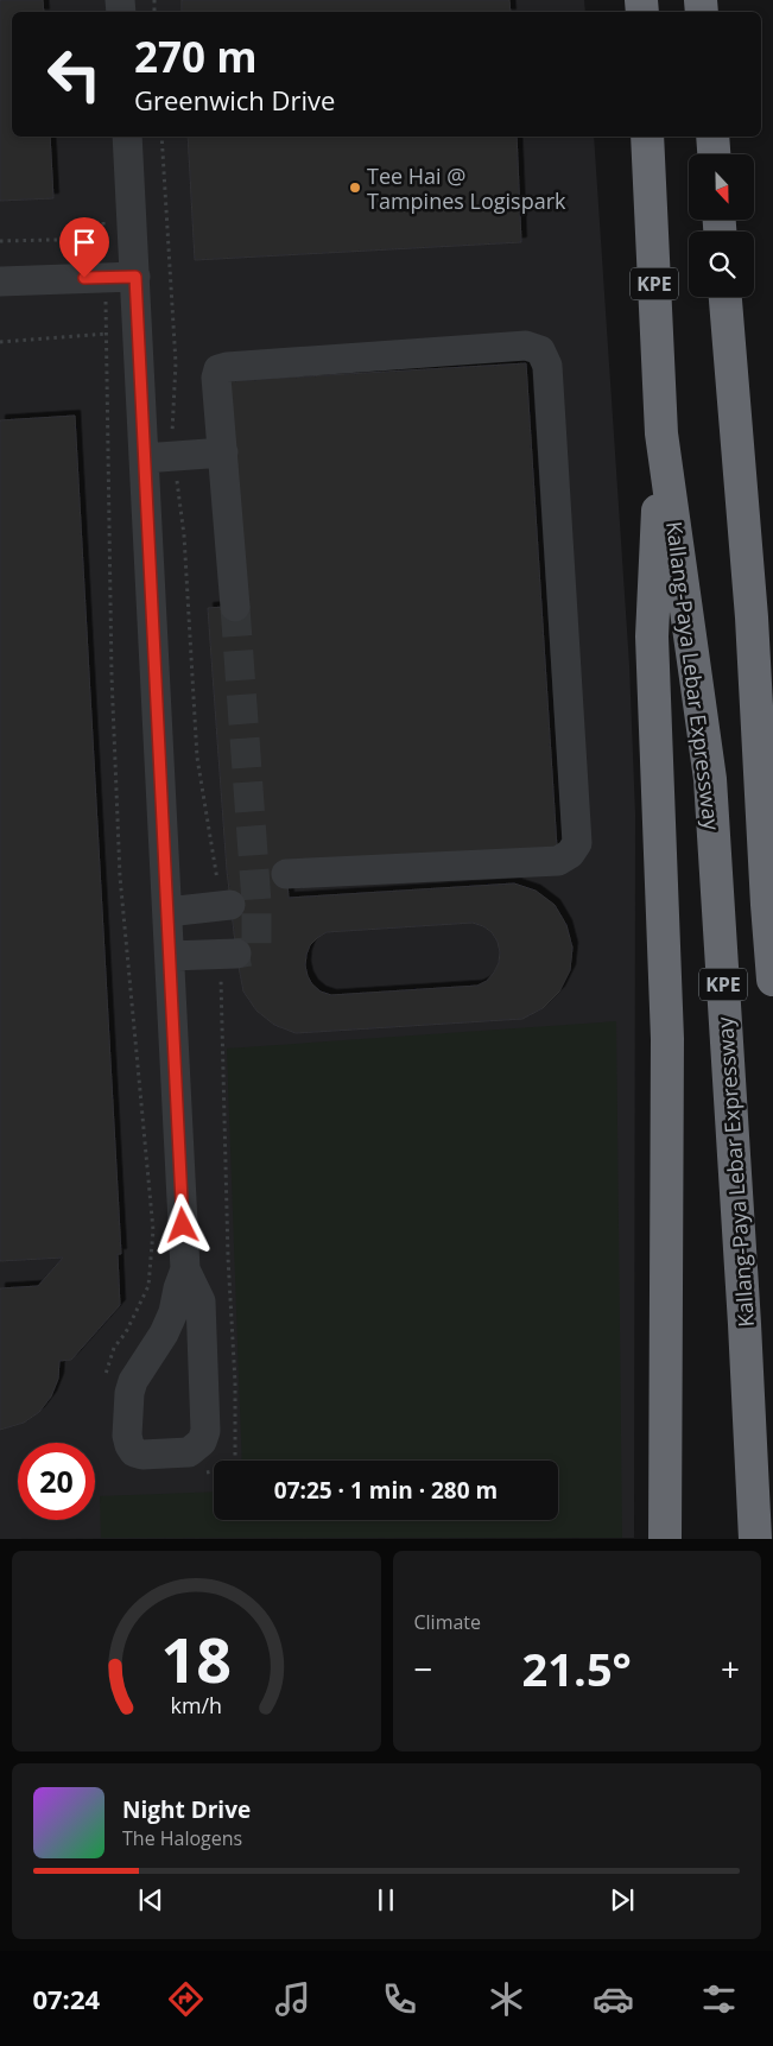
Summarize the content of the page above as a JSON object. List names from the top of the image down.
{
  "streets": {
    "highway": ["KPE", "Kallang-Paya Lebar Expressway"]
  },
  "places": ["Tee Hai @ Tampines Logispark"],
  "north": "bottom",
  "page": {
    "turn": ["270 m", "Greenwich Drive"],
    "limit": "20",
    "trip": "07:25 · 1 min · 280 m",
    "tile": "Climate",
    "heat": ["−", "21.5°", "+"],
    "song": ["Night Drive", "The Halogens"],
    "tabs": "07:24",
    "gauge": ["18", "km/h"]
  }
}
